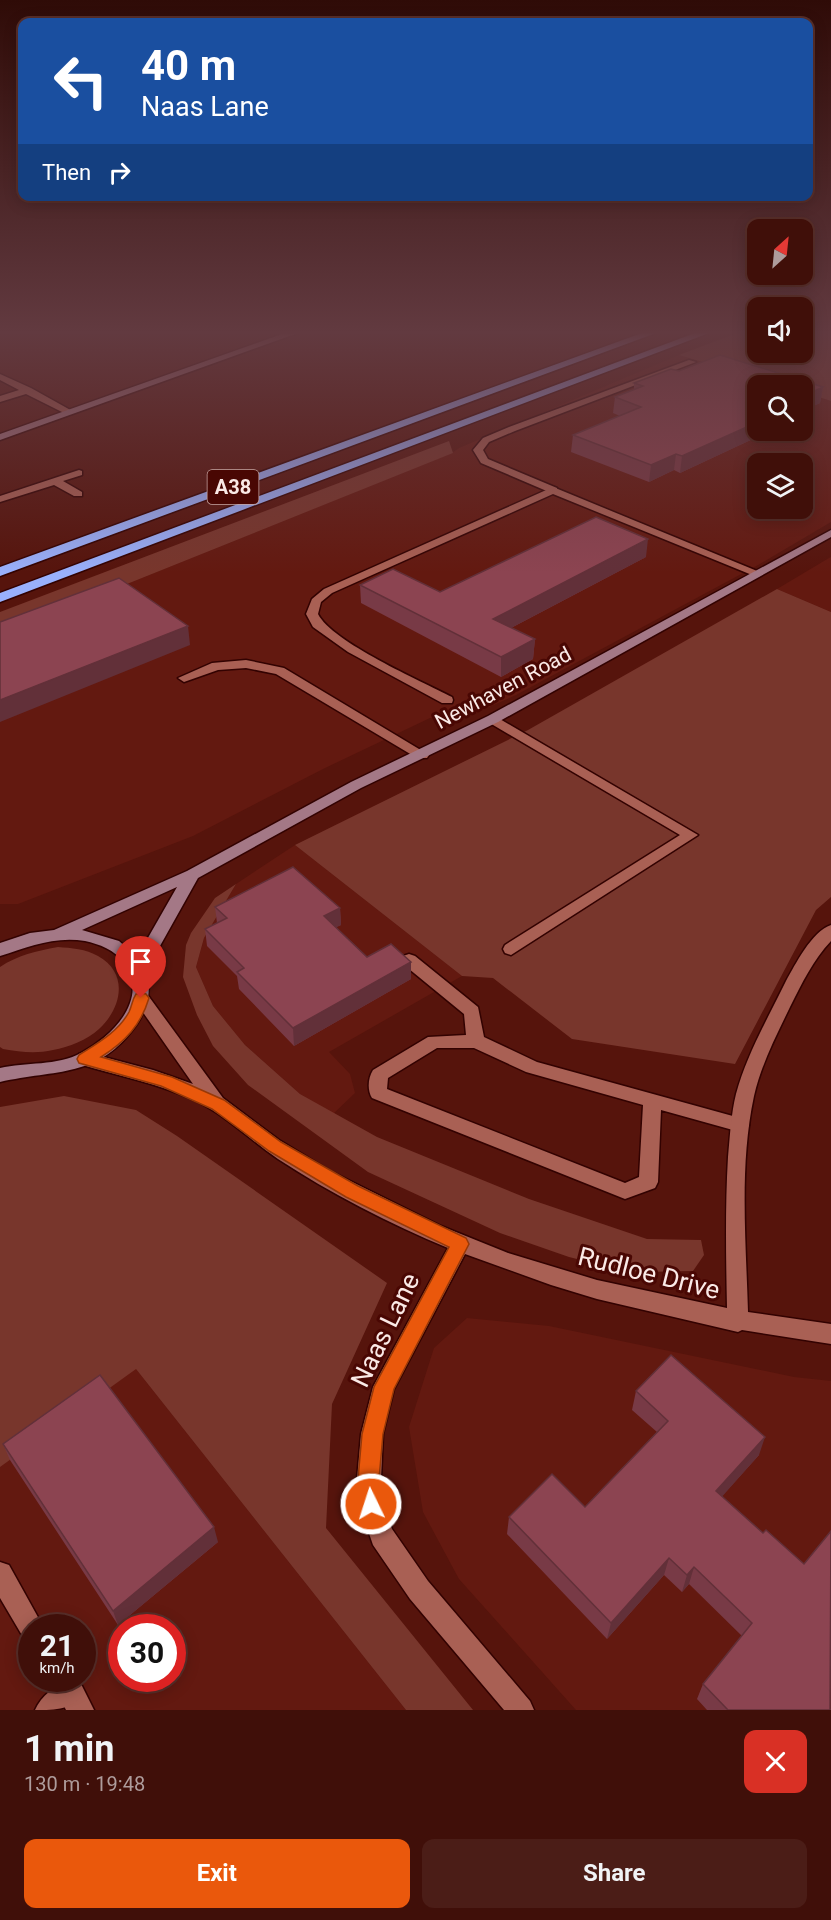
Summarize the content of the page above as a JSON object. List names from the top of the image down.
{
  "streets": {
    "highway": ["A38"],
    "street": ["Newhaven Road", "Rudloe Drive", "Naas Lane"]
  },
  "crossings": [
    ["Rudloe Drive", "Naas Lane"]
  ],
  "north": "top right",
  "page": {
    "turn": ["40 m", "Naas Lane"],
    "then": "Then",
    "speed": "21 km/h",
    "limit": "30",
    "heading": ["1 min", "130 m · 19:48"],
    "buttons": ["Exit", "Share"]
  }
}
